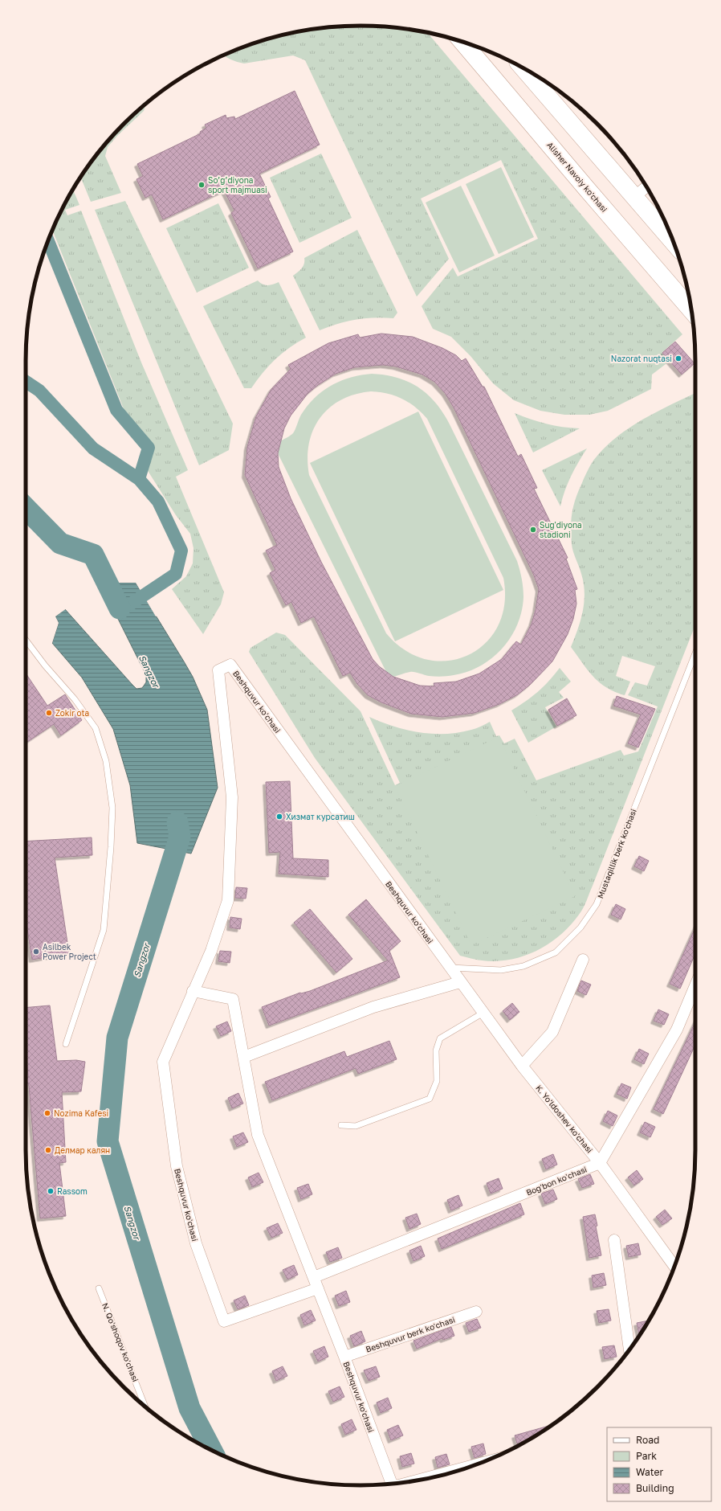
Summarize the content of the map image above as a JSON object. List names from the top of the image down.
{
  "streets": {
    "main road": ["Alisher Navoiy ko'chasi"],
    "street": [
      "Beshquvur ko'chasi",
      "K. Yo'ldoshev ko'chasi",
      "Bog'bon ko'chasi",
      "Beshquvur berk ko'chasi"
    ],
    "lane": ["Mustaqillik berk ko'chasi", "N. Qo'shoqov ko'chasi"]
  },
  "crossings": [
    ["Beshquvur ko'chasi", "Mustaqillik berk ko'chasi"],
    ["Beshquvur ko'chasi", "K. Yo'ldoshev ko'chasi"],
    ["Beshquvur ko'chasi", "Bog'bon ko'chasi"],
    ["Beshquvur ko'chasi", "Beshquvur berk ko'chasi"],
    ["Mustaqillik berk ko'chasi", "K. Yo'ldoshev ko'chasi"],
    ["K. Yo'ldoshev ko'chasi", "Bog'bon ko'chasi"]
  ],
  "water": ["Sangzor"],
  "places": [
    "So’g’diyona sport majmuasi",
    "Nazorat nuqtasi",
    "Sug'diyona stadioni",
    "Zokir ota",
    "Хизмат курсатиш",
    "Asilbek Power Project",
    "Nozima Kafesi",
    "Делмар калян",
    "Rassom"
  ],
  "legend": [
    "Road",
    "Park",
    "Water",
    "Building"
  ]
}
